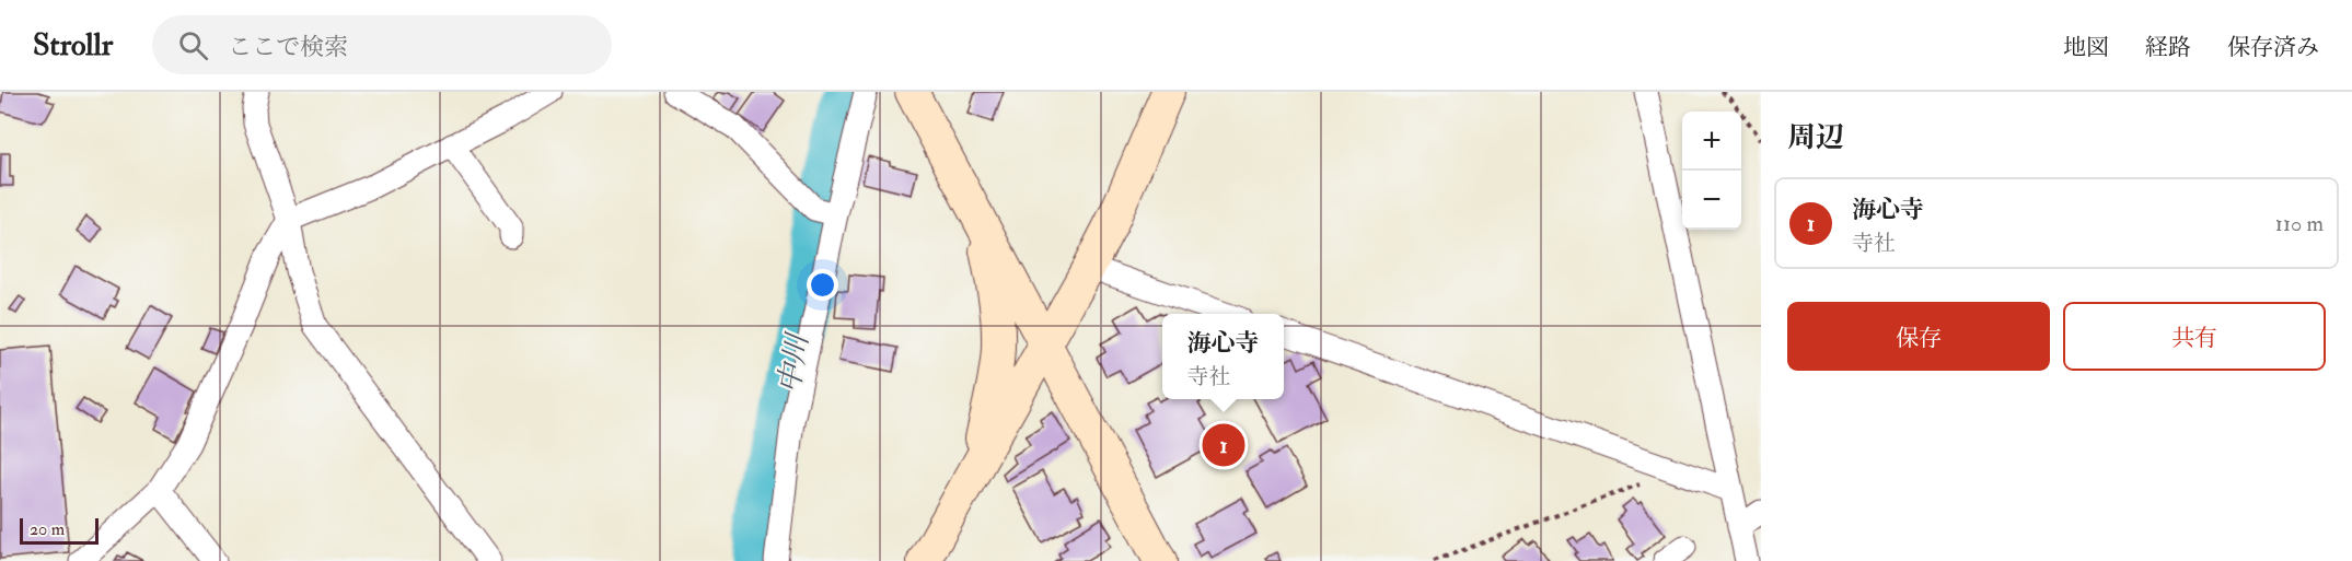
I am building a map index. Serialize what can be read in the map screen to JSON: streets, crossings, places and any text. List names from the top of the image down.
{
  "water": ["中川"],
  "scale_bar": "20 m",
  "page": {
    "header": "Strollr",
    "search": "ここで検索",
    "nav": ["地図", "経路", "保存済み"],
    "heading": "周辺",
    "map_buttons": ["+", "−"],
    "list": [
      {
        "mark": "1",
        "name": "海心寺",
        "note": "寺社",
        "value": "110 m"
      }
    ],
    "buttons": ["保存", "共有"],
    "popup": ["海心寺", "寺社"],
    "pins": "1",
    "scale": "20 m"
  }
}
